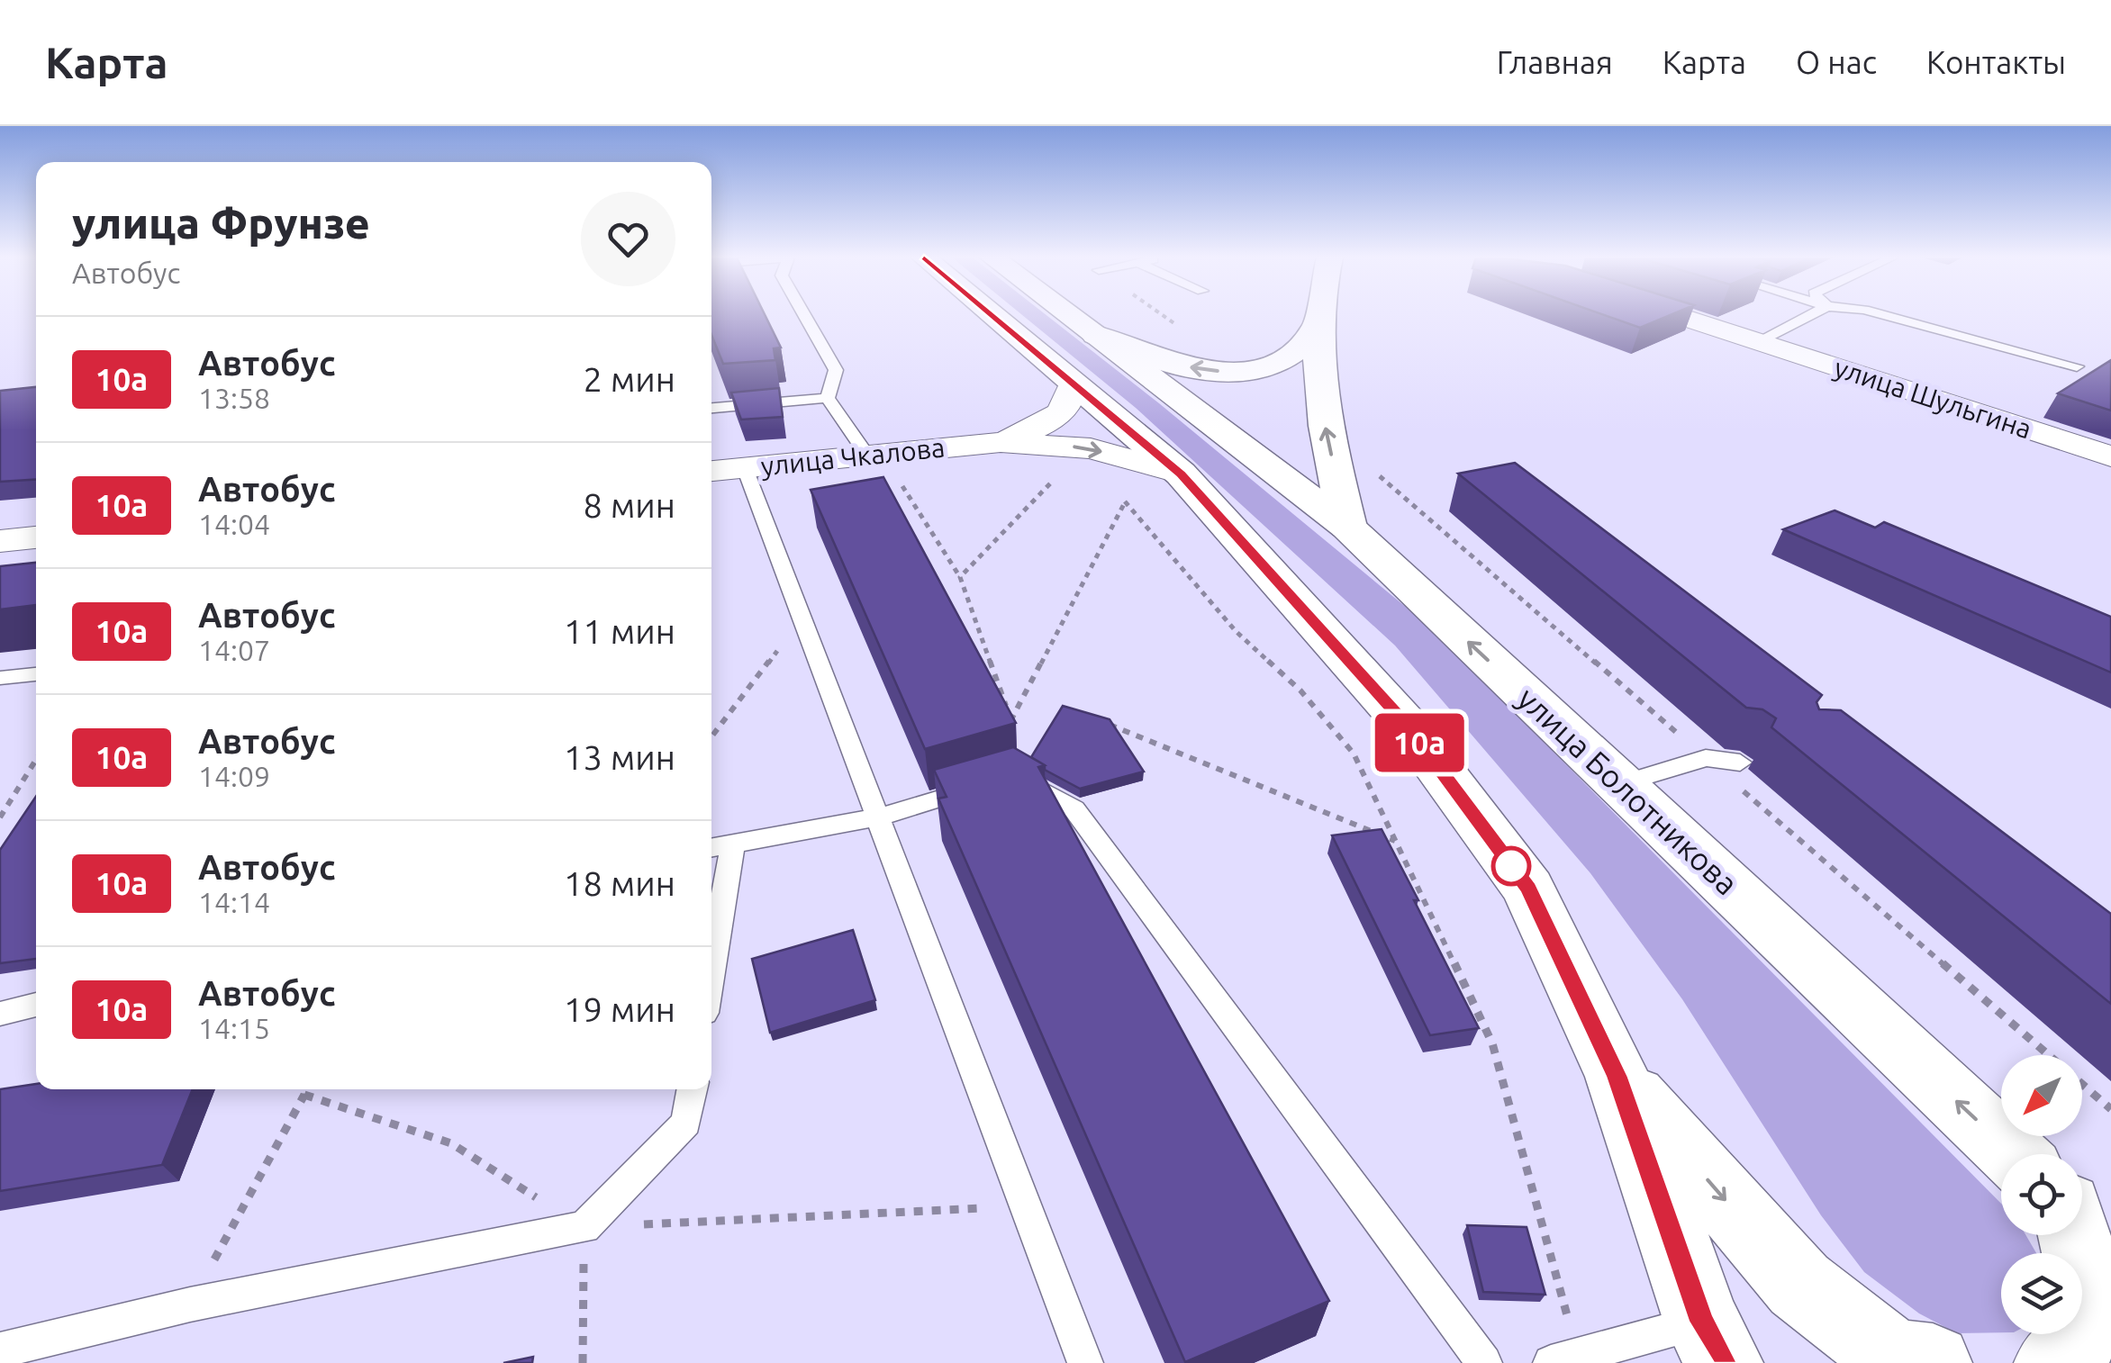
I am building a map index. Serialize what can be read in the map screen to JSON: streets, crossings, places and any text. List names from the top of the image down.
{
  "streets": {
    "main road": ["улица Болотникова"],
    "street": ["улица Шульгина", "улица Чкалова"]
  },
  "lines": ["bus line 10а"],
  "north": "bottom left",
  "page": {
    "header": "Карта",
    "nav": [
      "Главная",
      "Карта",
      "О нас",
      "Контакты"
    ],
    "on_map": "10а",
    "heading": ["улица Фрунзе", "Автобус"],
    "list": [
      {
        "mark": "10а",
        "name": "Автобус",
        "note": "13:58",
        "value": "2 мин"
      },
      {
        "mark": "10а",
        "name": "Автобус",
        "note": "14:04",
        "value": "8 мин"
      },
      {
        "mark": "10а",
        "name": "Автобус",
        "note": "14:07",
        "value": "11 мин"
      },
      {
        "mark": "10а",
        "name": "Автобус",
        "note": "14:09",
        "value": "13 мин"
      },
      {
        "mark": "10а",
        "name": "Автобус",
        "note": "14:14",
        "value": "18 мин"
      },
      {
        "mark": "10а",
        "name": "Автобус",
        "note": "14:15",
        "value": "19 мин"
      }
    ]
  }
}
